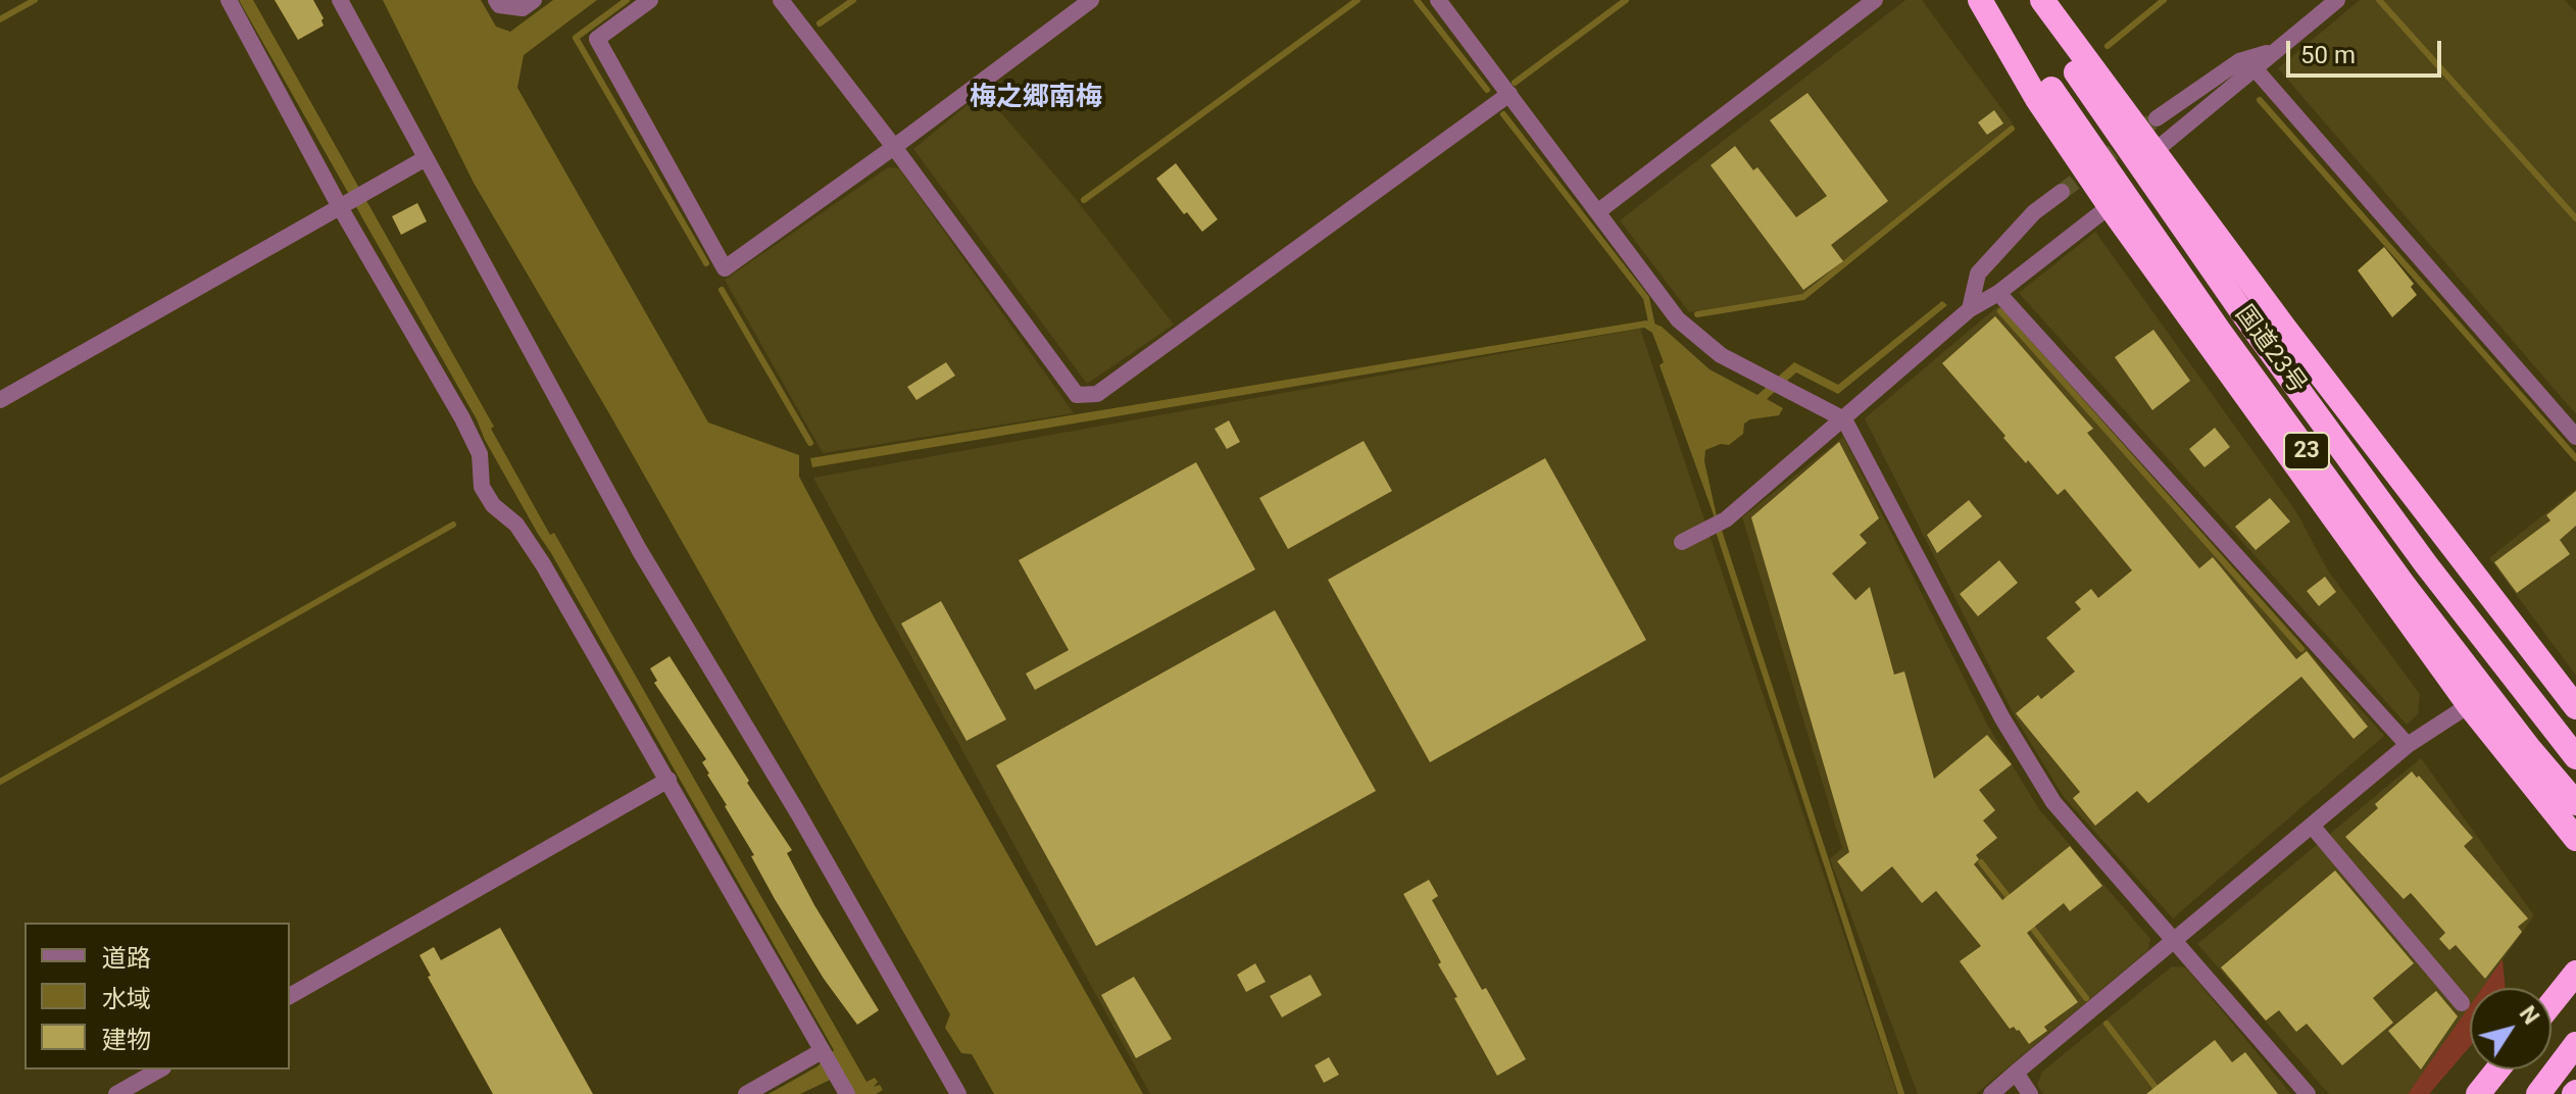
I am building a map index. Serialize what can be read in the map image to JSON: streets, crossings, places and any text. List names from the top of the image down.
{
  "streets": {
    "highway": ["国道23号", "23"]
  },
  "districts": ["梅之郷南梅"],
  "legend": ["道路", "水域", "建物"],
  "scale_bar": "50 m",
  "north": "top right"
}
